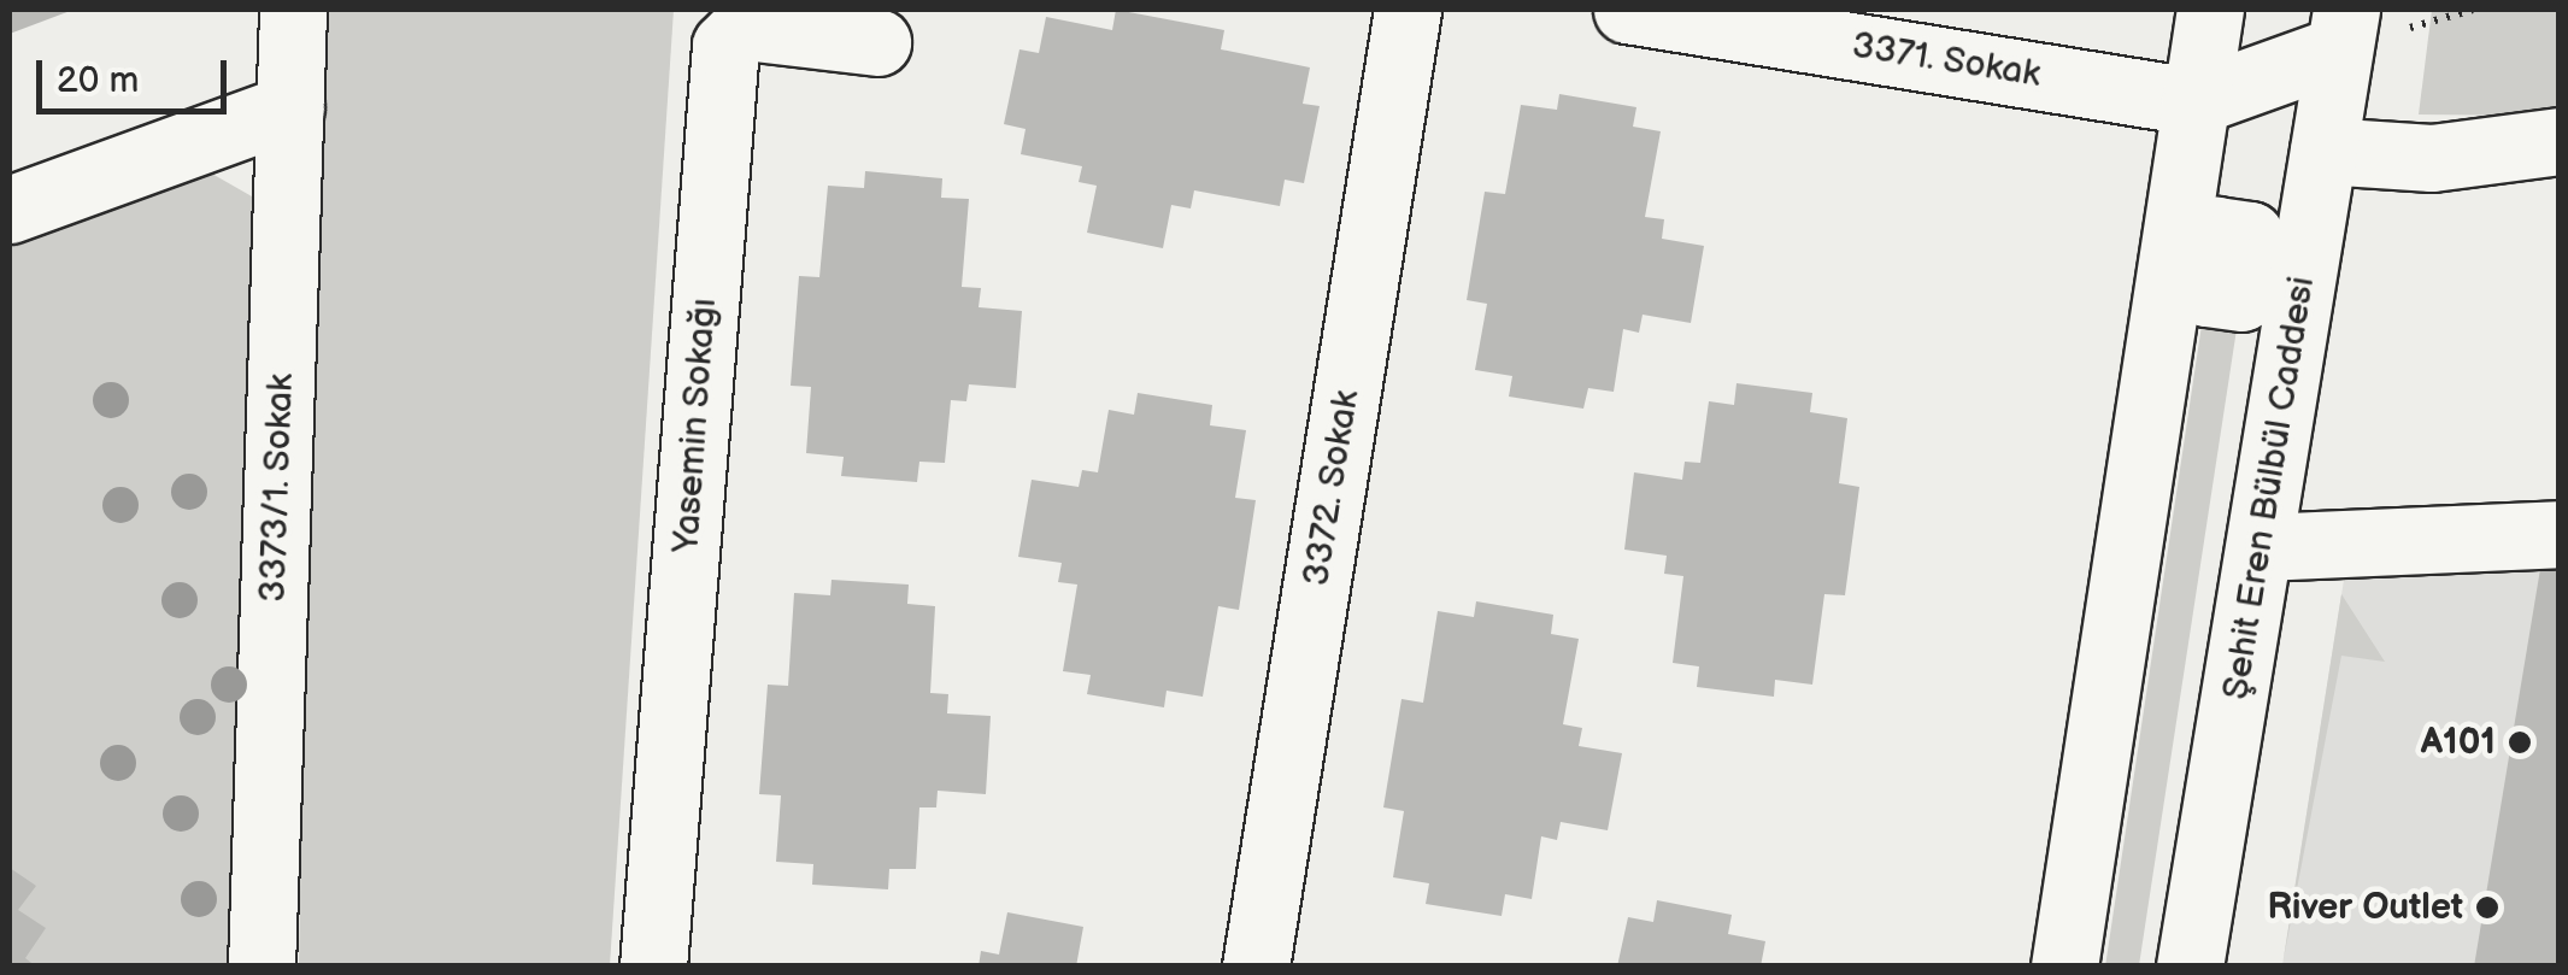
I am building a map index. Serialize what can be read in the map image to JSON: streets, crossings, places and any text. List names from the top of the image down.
{
  "streets": {
    "street": [
      "3371. Sokak",
      "Yasemin Sokağı",
      "3373/1. Sokak",
      "3372. Sokak",
      "Şehit Eren Bülbül Caddesi"
    ]
  },
  "places": ["A101", "River Outlet"],
  "scale_bar": "20 m"
}
